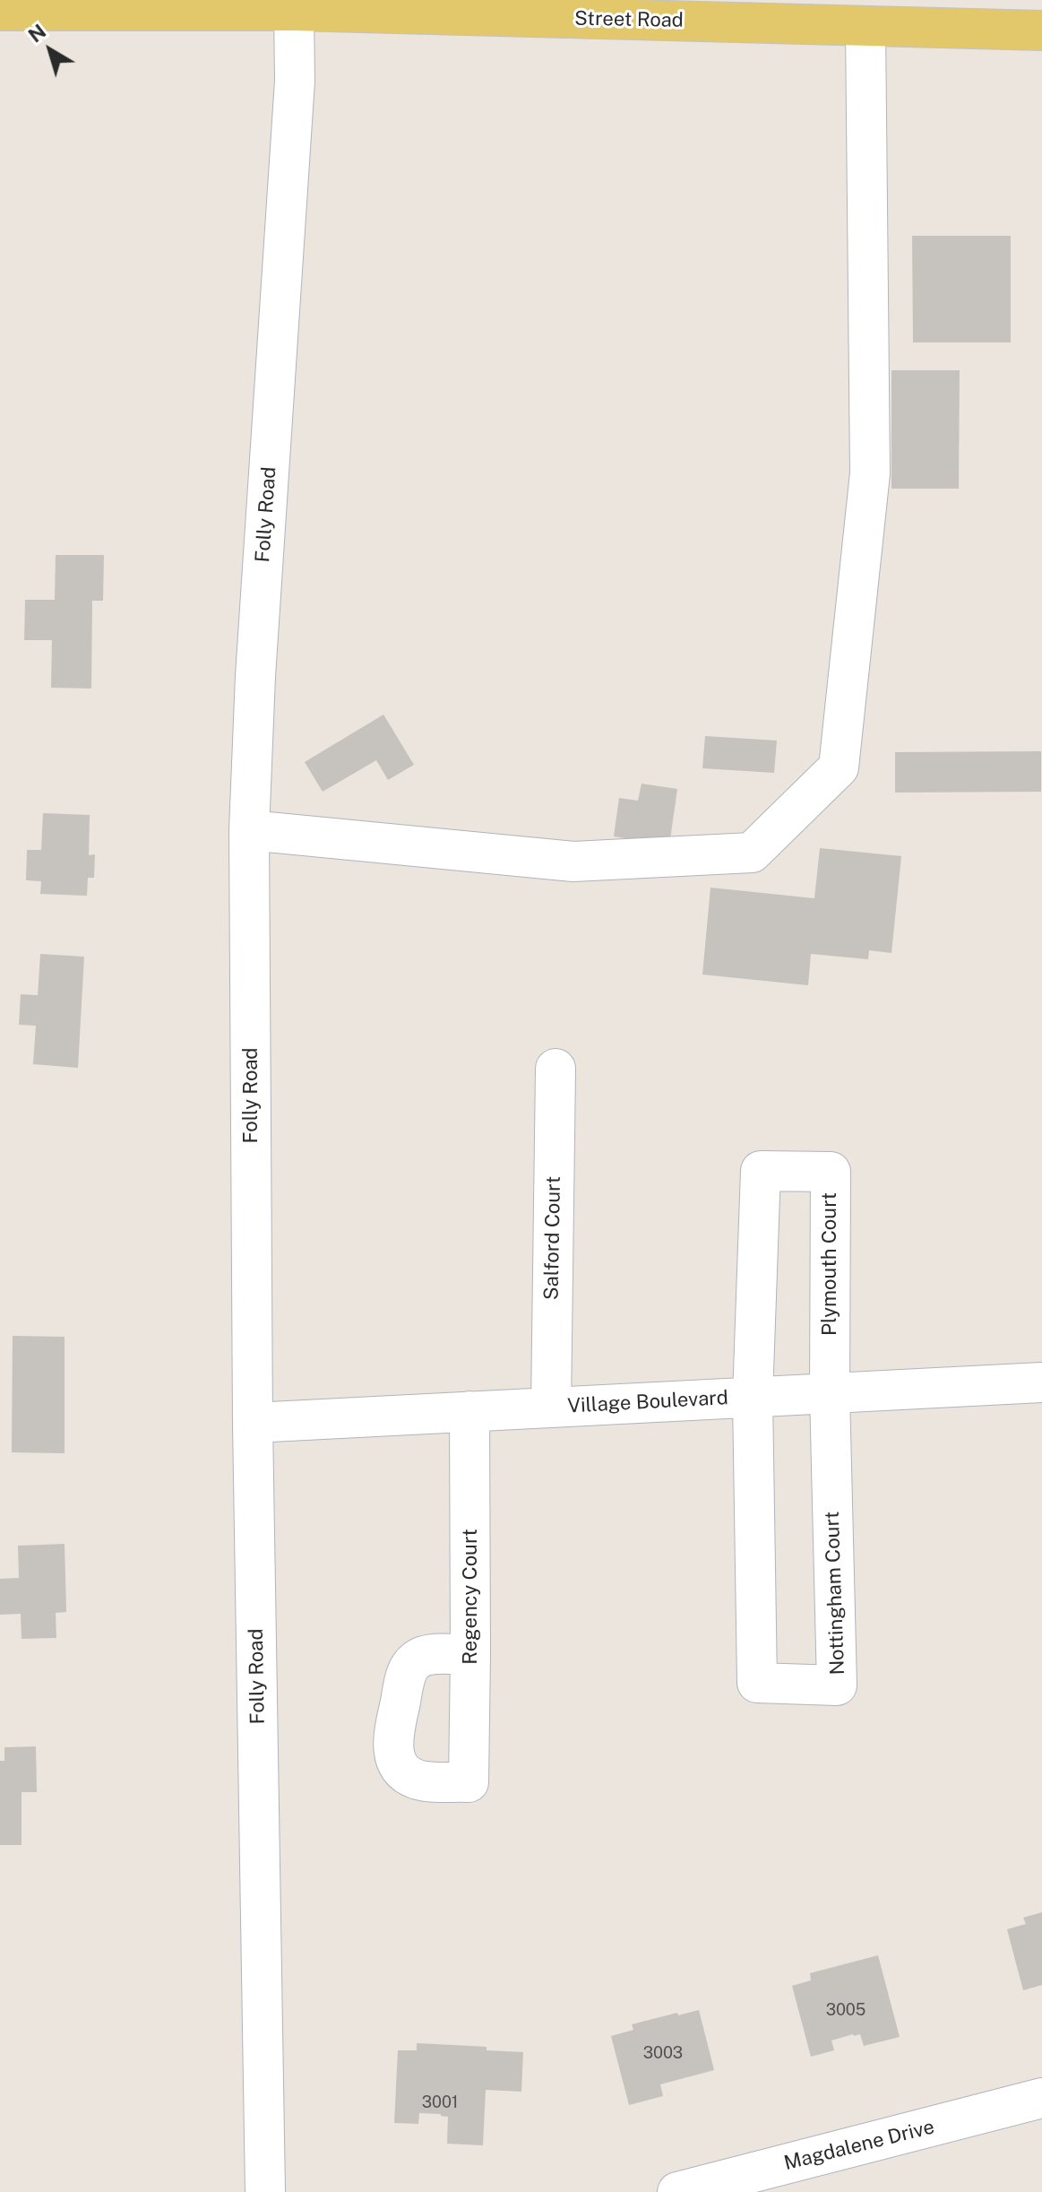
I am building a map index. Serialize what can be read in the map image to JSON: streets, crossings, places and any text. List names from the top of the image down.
{
  "streets": {
    "main road": ["Street Road"],
    "street": [
      "Folly Road",
      "Salford Court",
      "Plymouth Court",
      "Village Boulevard",
      "Nottingham Court",
      "Regency Court",
      "Magdalene Drive"
    ]
  },
  "crossings": [
    ["Street Road", "Folly Road"],
    ["Folly Road", "Village Boulevard"],
    ["Salford Court", "Village Boulevard"],
    ["Plymouth Court", "Village Boulevard"],
    ["Plymouth Court", "Nottingham Court"],
    ["Village Boulevard", "Nottingham Court"],
    ["Village Boulevard", "Regency Court"]
  ],
  "house_numbers": ["3005", "3003", "3001"],
  "north": "top left"
}
